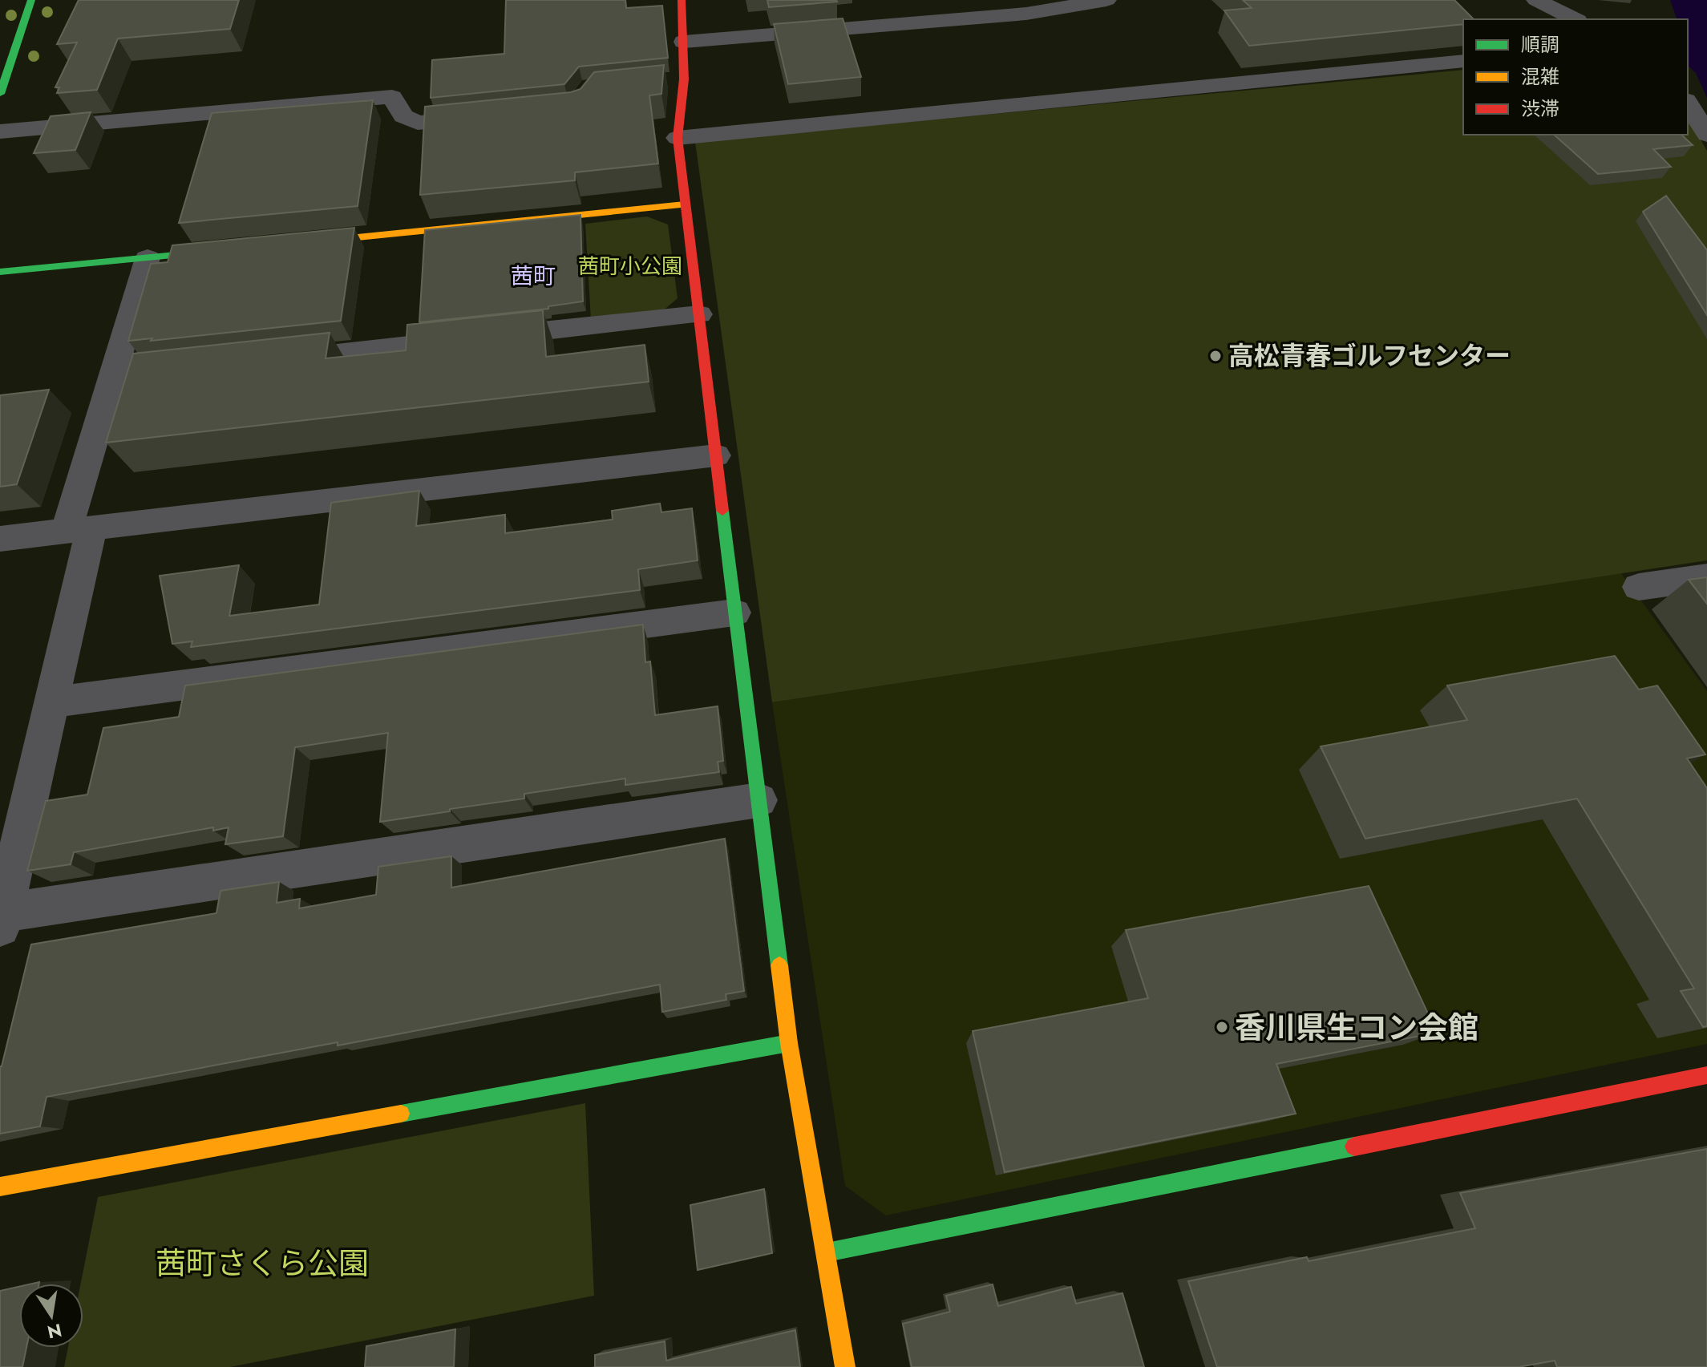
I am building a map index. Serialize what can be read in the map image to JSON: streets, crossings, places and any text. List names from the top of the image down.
{
  "districts": ["茜町"],
  "parks": ["茜町小公園", "茜町さくら公園"],
  "places": ["高松青春ゴルフセンター", "香川県生コン会館"],
  "legend": ["順調", "混雑", "渋滞"],
  "north": "bottom"
}
